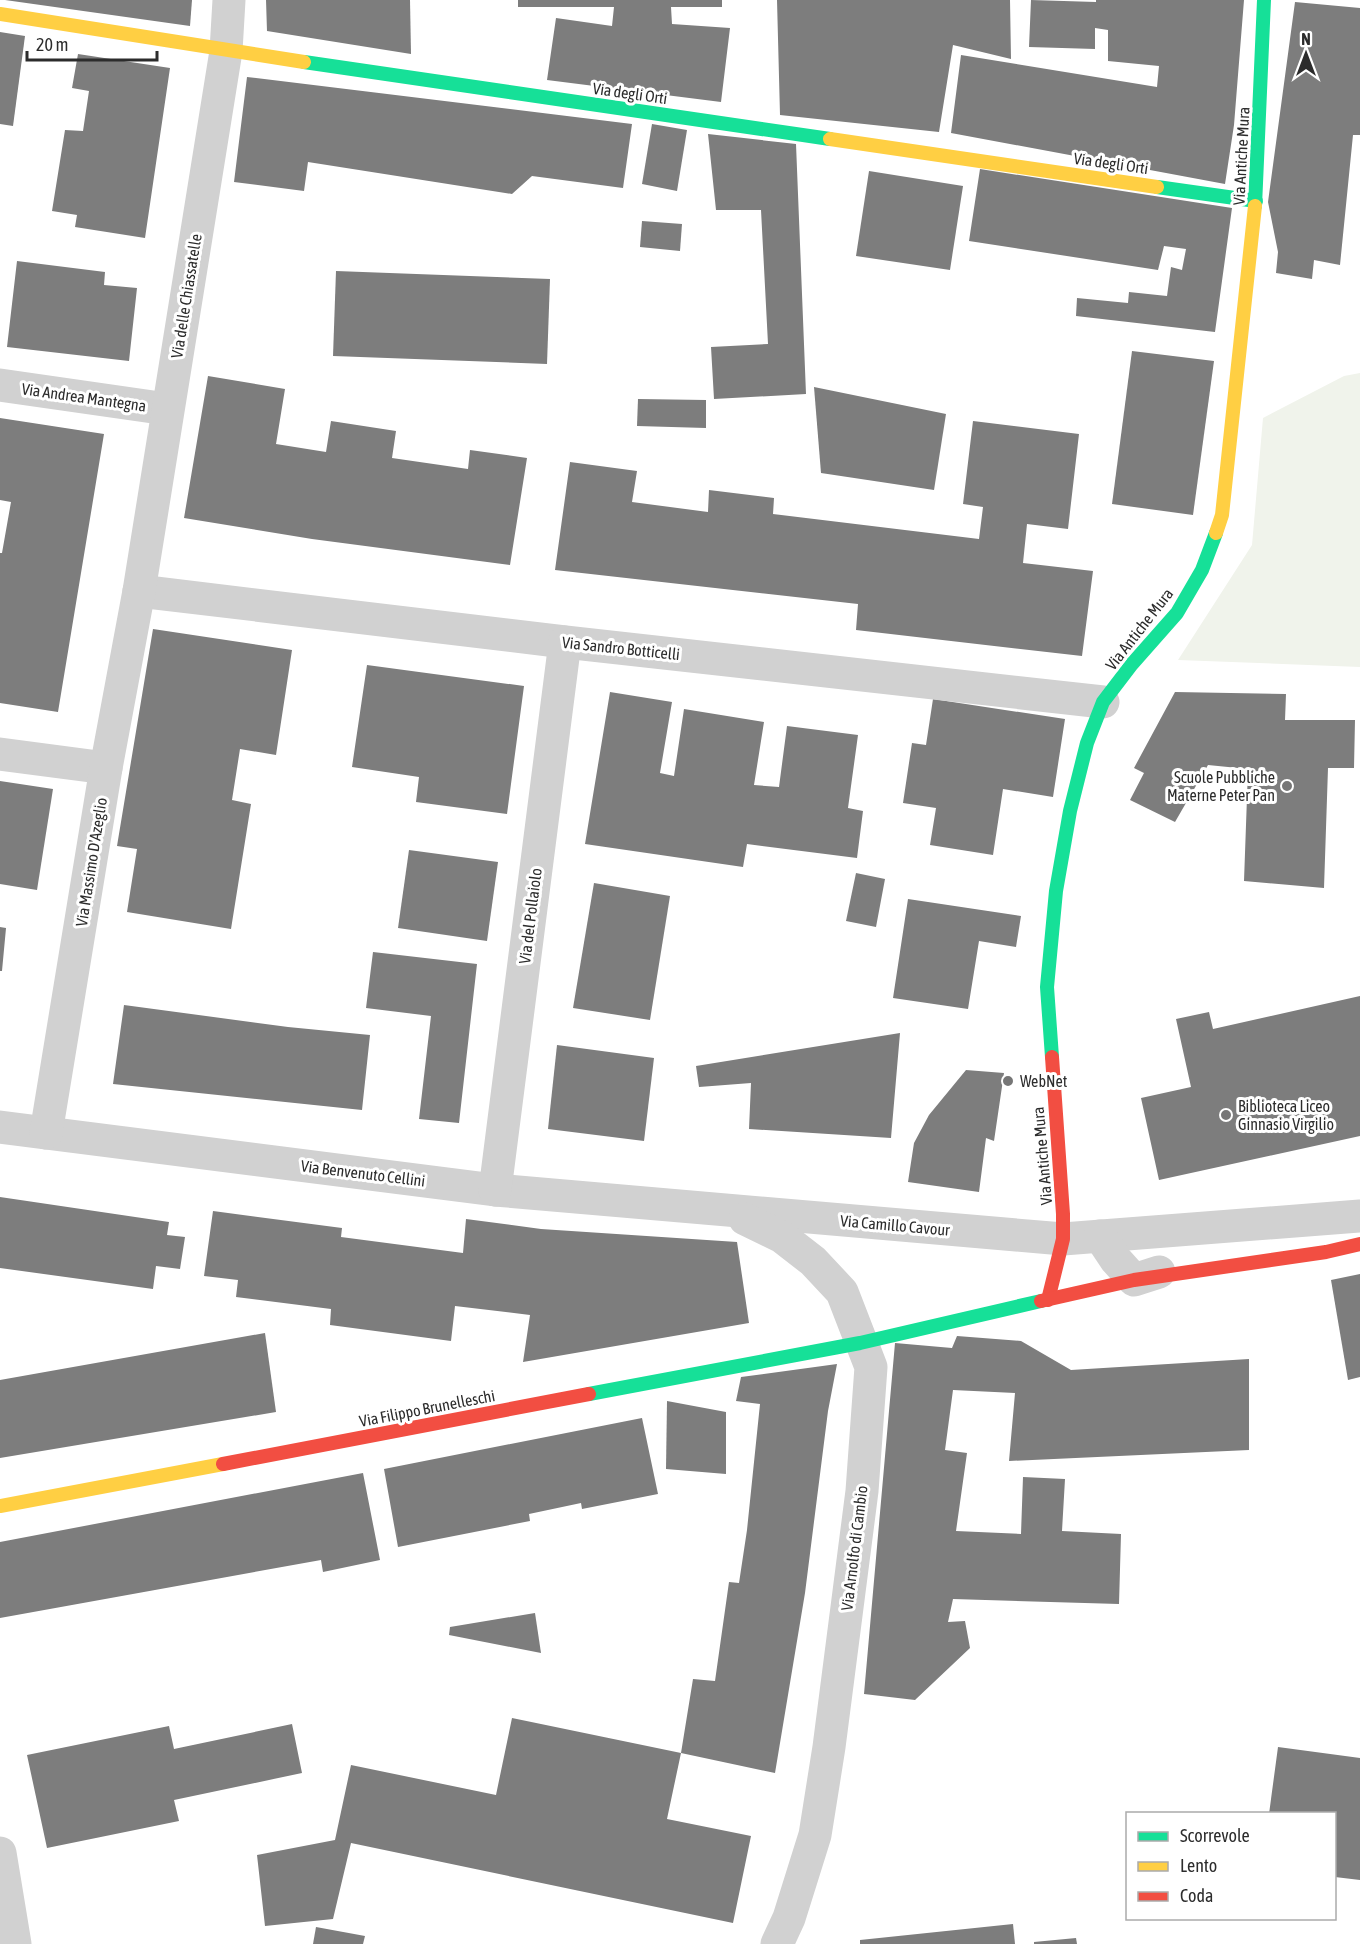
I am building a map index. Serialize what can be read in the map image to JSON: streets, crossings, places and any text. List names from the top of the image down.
{
  "streets": {
    "street": [
      "Via degli Orti",
      "Via Antiche Mura",
      "Via delle Chiassatelle",
      "Via Andrea Mantegna",
      "Via Sandro Botticelli",
      "Via Massimo D'Azeglio",
      "Via del Pollaiolo",
      "Via Benvenuto Cellini",
      "Via Camillo Cavour",
      "Via Filippo Brunelleschi",
      "Via Arnolfo di Cambio"
    ]
  },
  "crossings": [
    ["Via degli Orti", "Via Antiche Mura"],
    ["Via degli Orti", "Via delle Chiassatelle"],
    ["Via Antiche Mura", "Via Sandro Botticelli"],
    ["Via Antiche Mura", "Via Camillo Cavour"],
    ["Via delle Chiassatelle", "Via Andrea Mantegna"],
    ["Via delle Chiassatelle", "Via Sandro Botticelli"],
    ["Via delle Chiassatelle", "Via Massimo D'Azeglio"],
    ["Via Sandro Botticelli", "Via Massimo D'Azeglio"],
    ["Via Sandro Botticelli", "Via del Pollaiolo"],
    ["Via Massimo D'Azeglio", "Via Benvenuto Cellini"],
    ["Via del Pollaiolo", "Via Benvenuto Cellini"],
    ["Via Benvenuto Cellini", "Via Camillo Cavour"],
    ["Via Benvenuto Cellini", "Via Arnolfo di Cambio"],
    ["Via Camillo Cavour", "Via Filippo Brunelleschi"],
    ["Via Camillo Cavour", "Via Arnolfo di Cambio"],
    ["Via Filippo Brunelleschi", "Via Arnolfo di Cambio"]
  ],
  "places": ["Scuole Pubbliche Materne Peter Pan", "WebNet", "Biblioteca Liceo Ginnasio Virgilio"],
  "legend": ["Scorrevole", "Lento", "Coda"],
  "scale_bar": "20 m",
  "north": "top"
}
